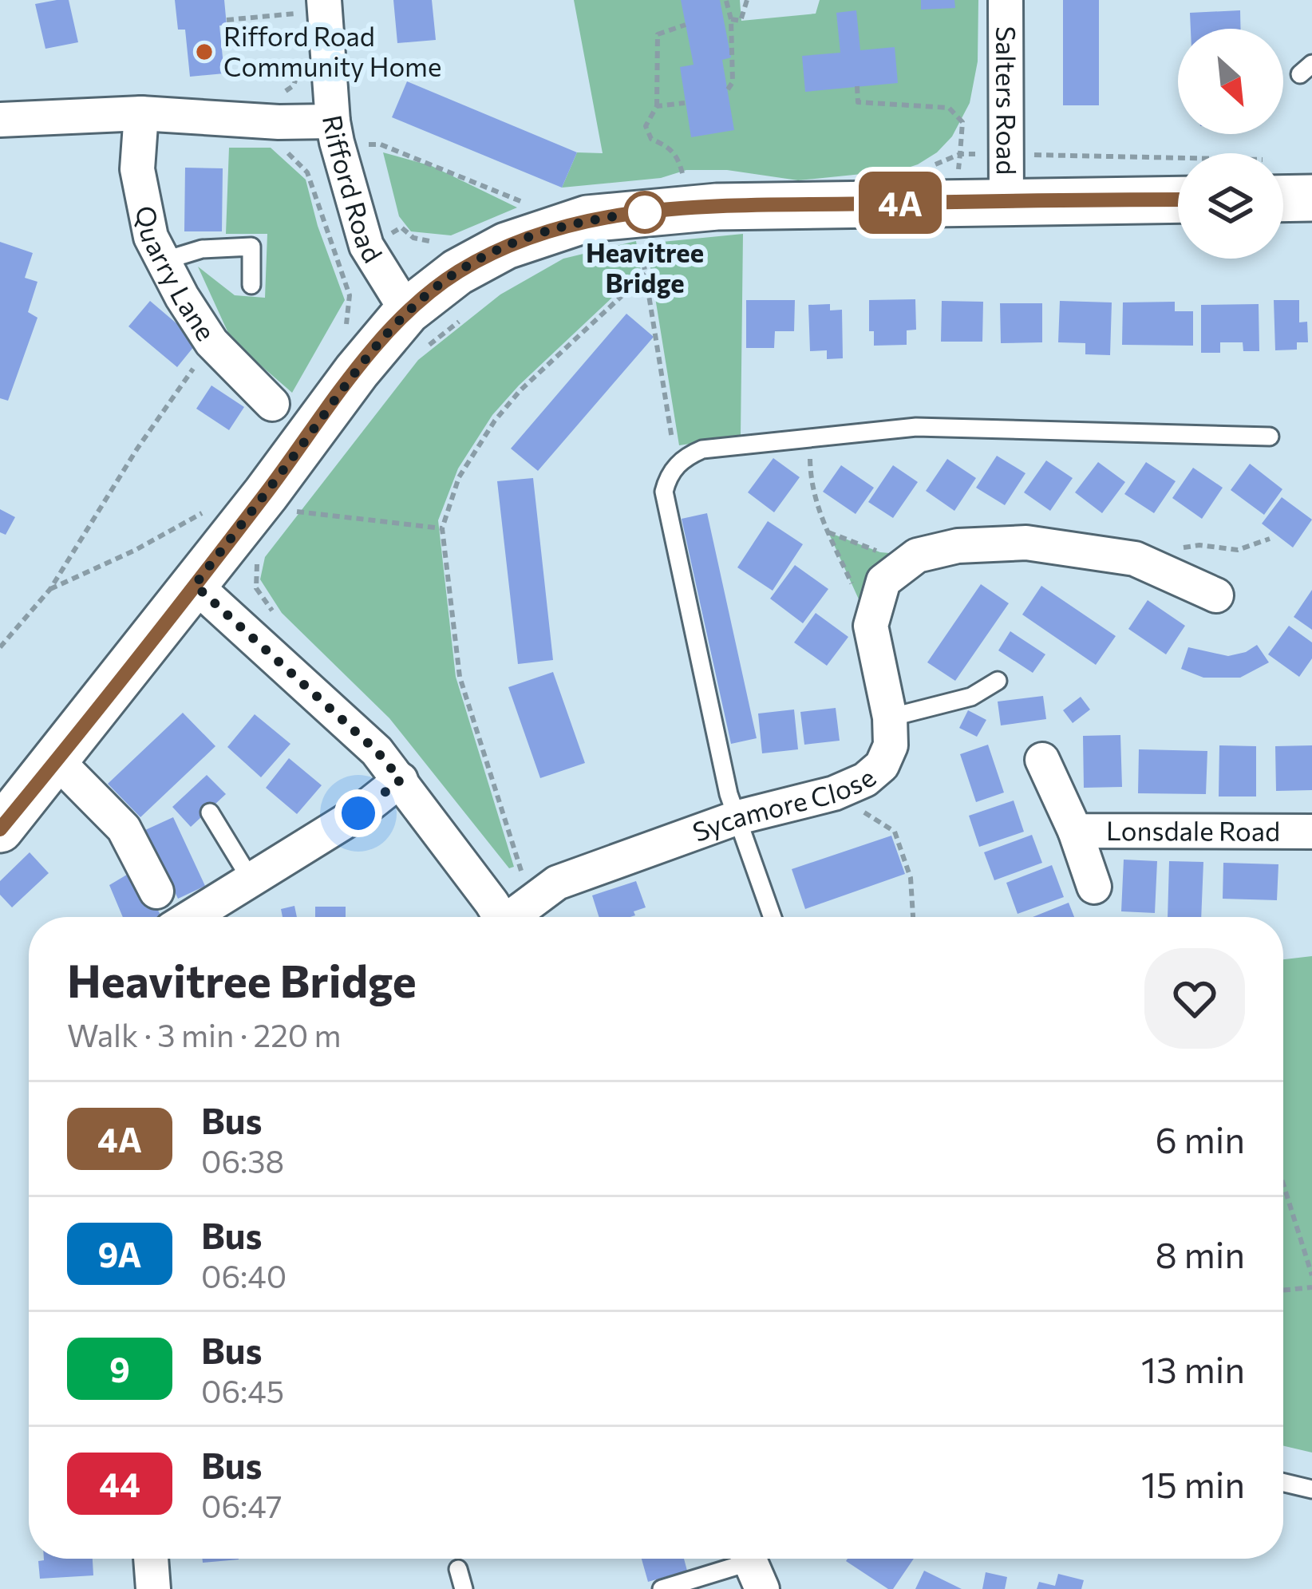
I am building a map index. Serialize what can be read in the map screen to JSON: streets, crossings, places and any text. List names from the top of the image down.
{
  "streets": {
    "street": [
      "Salters Road",
      "Rifford Road",
      "Quarry Lane",
      "Sycamore Close",
      "Lonsdale Road"
    ]
  },
  "places": ["Rifford Road Community Home", "Heavitree Bridge"],
  "lines": ["bus line 4A"],
  "north": "bottom right",
  "page": {
    "on_map": "4A",
    "heading": ["Heavitree Bridge", "Walk · 3 min · 220 m"],
    "list": [
      {
        "mark": "4A",
        "name": "Bus",
        "note": "06:38",
        "value": "6 min"
      },
      {
        "mark": "9A",
        "name": "Bus",
        "note": "06:40",
        "value": "8 min"
      },
      {
        "mark": "9",
        "name": "Bus",
        "note": "06:45",
        "value": "13 min"
      },
      {
        "mark": "44",
        "name": "Bus",
        "note": "06:47",
        "value": "15 min"
      }
    ]
  }
}
